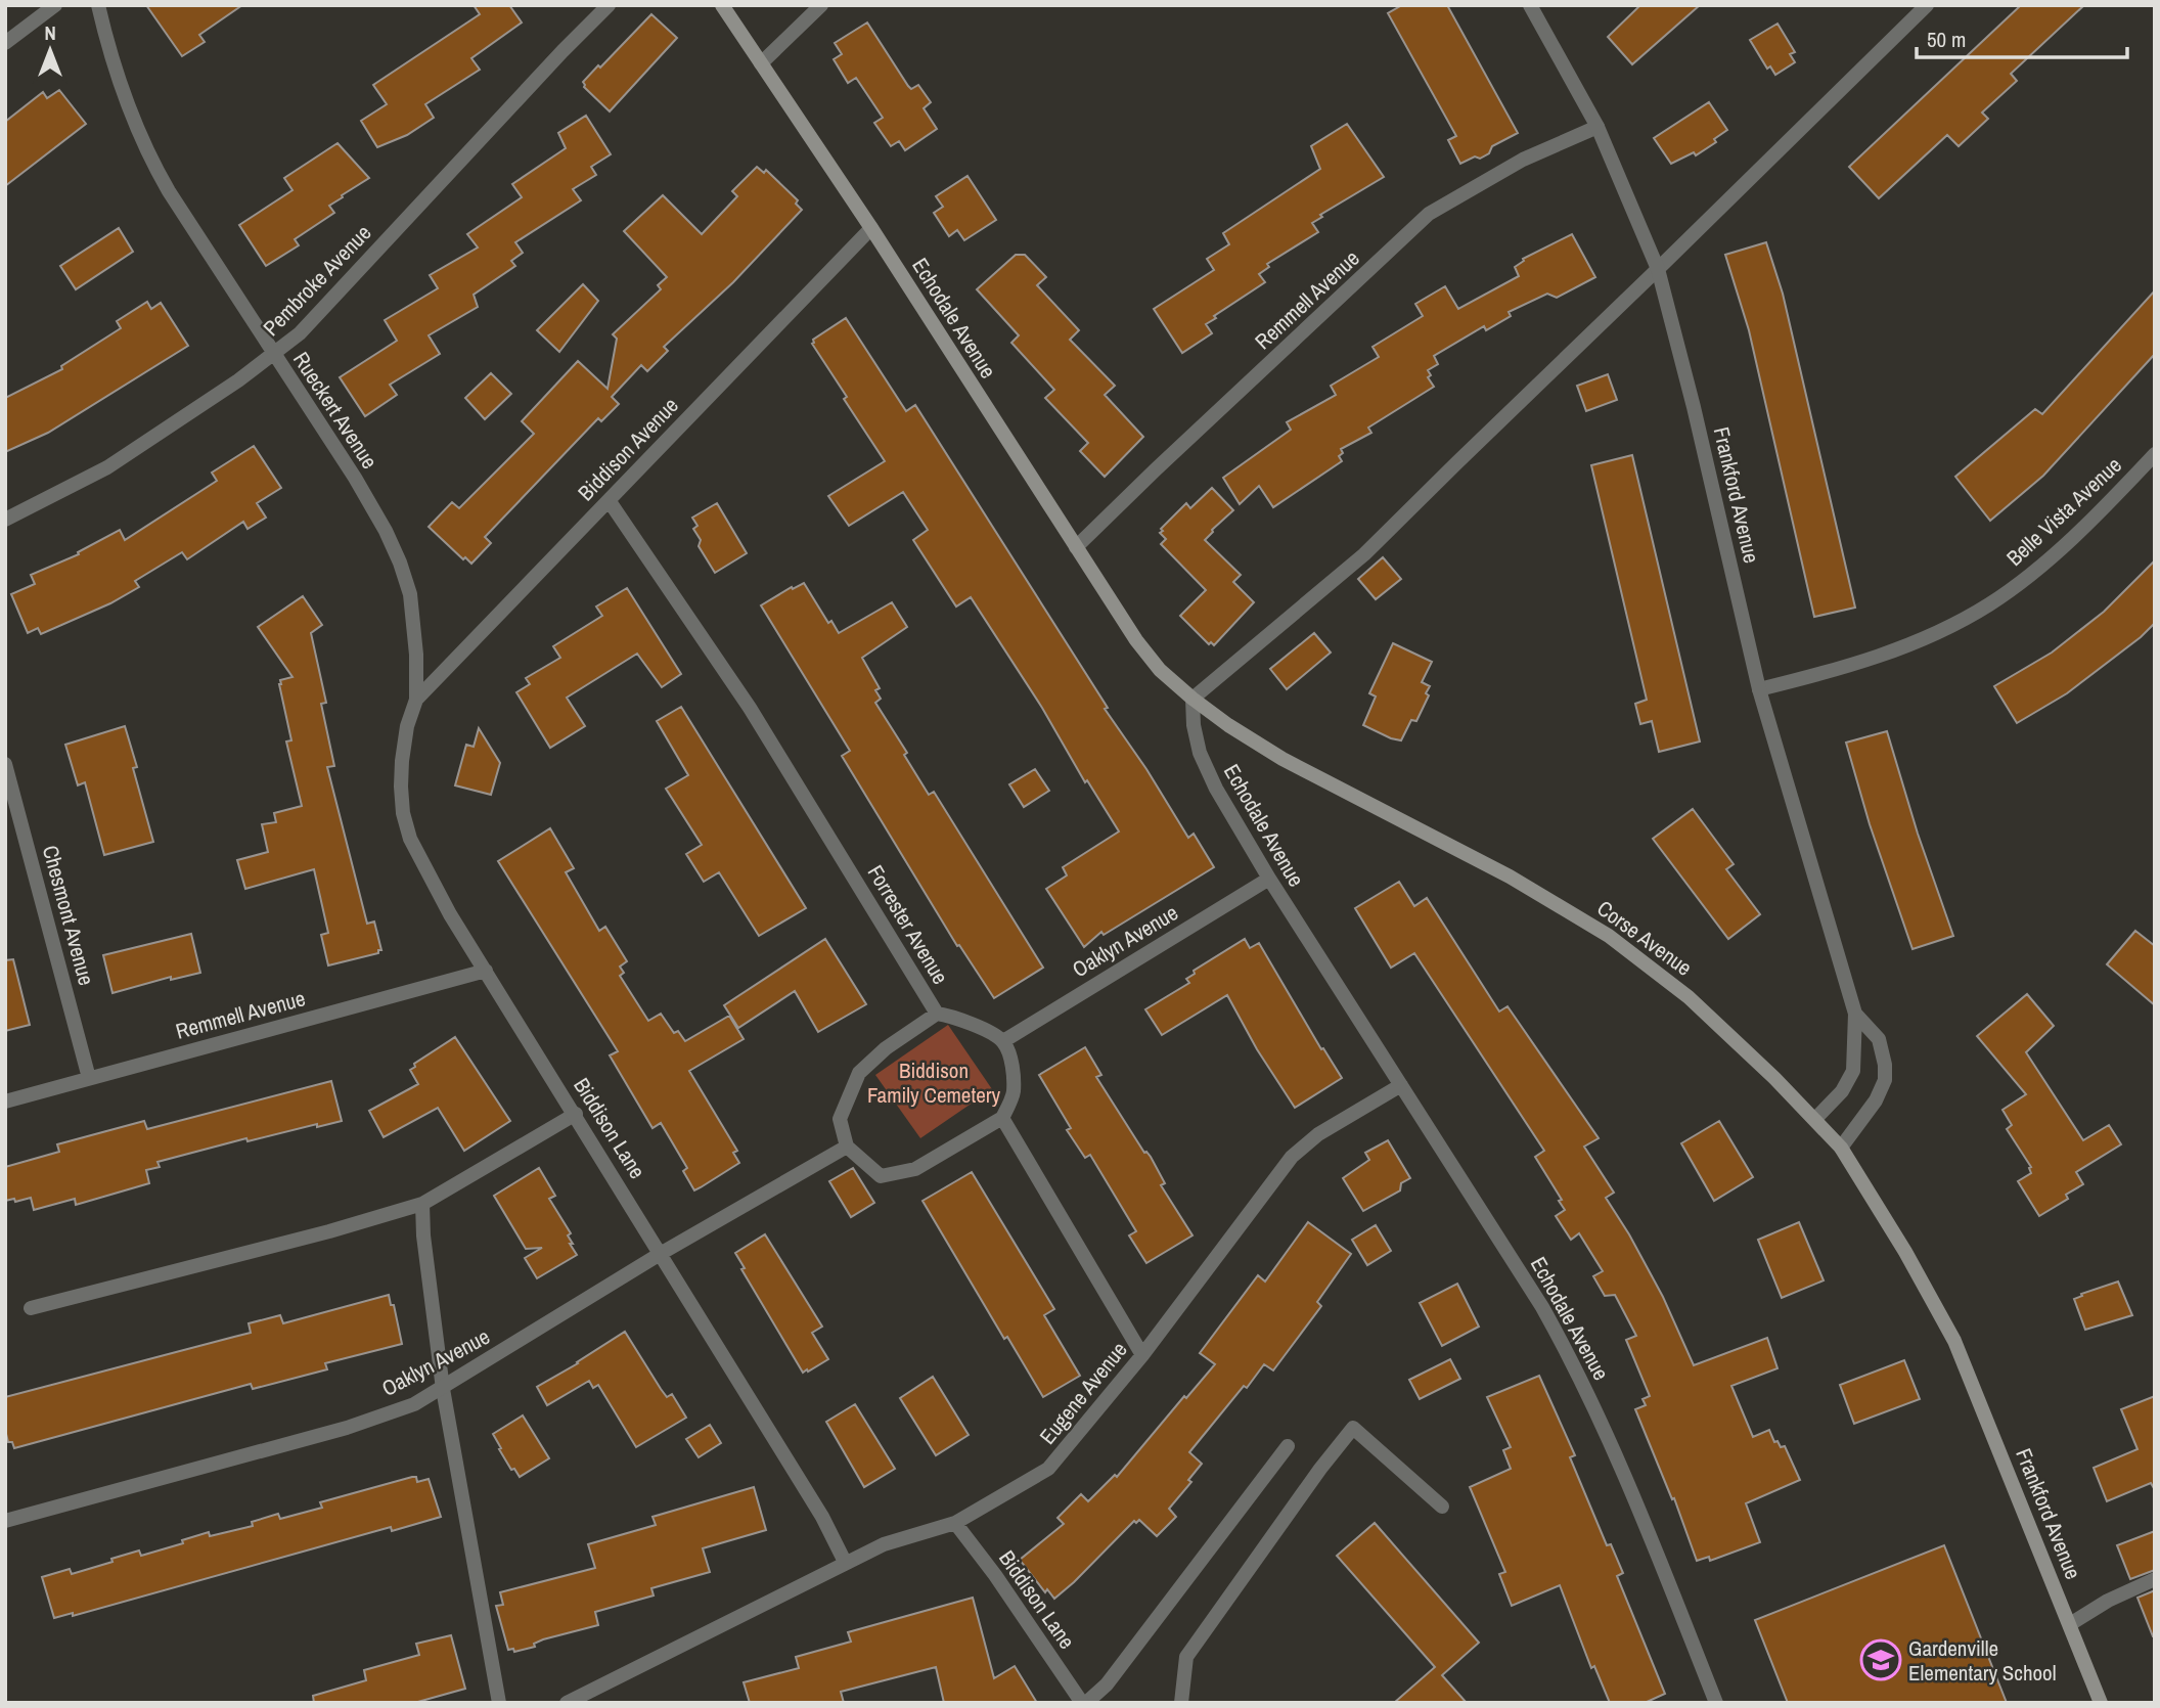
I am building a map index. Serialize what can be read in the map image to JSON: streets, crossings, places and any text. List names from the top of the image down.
{
  "streets": {
    "main road": ["Echodale Avenue", "Frankford Avenue", "Corse Avenue"],
    "street": [
      "Pembroke Avenue",
      "Remmell Avenue",
      "Rueckert Avenue",
      "Biddison Avenue",
      "Belle Vista Avenue",
      "Chesmont Avenue",
      "Forrester Avenue",
      "Oaklyn Avenue",
      "Biddison Lane",
      "Eugene Avenue"
    ]
  },
  "crossings": [
    ["Pembroke Avenue", "Rueckert Avenue"],
    ["Remmell Avenue", "Echodale Avenue"],
    ["Remmell Avenue", "Frankford Avenue"],
    ["Remmell Avenue", "Chesmont Avenue"],
    ["Remmell Avenue", "Biddison Lane"],
    ["Echodale Avenue", "Biddison Avenue"],
    ["Echodale Avenue", "Corse Avenue"],
    ["Echodale Avenue", "Oaklyn Avenue"],
    ["Echodale Avenue", "Eugene Avenue"],
    ["Rueckert Avenue", "Biddison Avenue"],
    ["Rueckert Avenue", "Biddison Lane"],
    ["Biddison Avenue", "Forrester Avenue"],
    ["Biddison Avenue", "Biddison Lane"],
    ["Frankford Avenue", "Belle Vista Avenue"],
    ["Frankford Avenue", "Corse Avenue"],
    ["Forrester Avenue", "Oaklyn Avenue"],
    ["Oaklyn Avenue", "Biddison Lane"],
    ["Biddison Lane", "Eugene Avenue"]
  ],
  "parks": ["Biddison Family Cemetery"],
  "places": {
    "school or university": ["Gardenville Elementary School"]
  },
  "scale_bar": "50 m",
  "north": "top"
}
